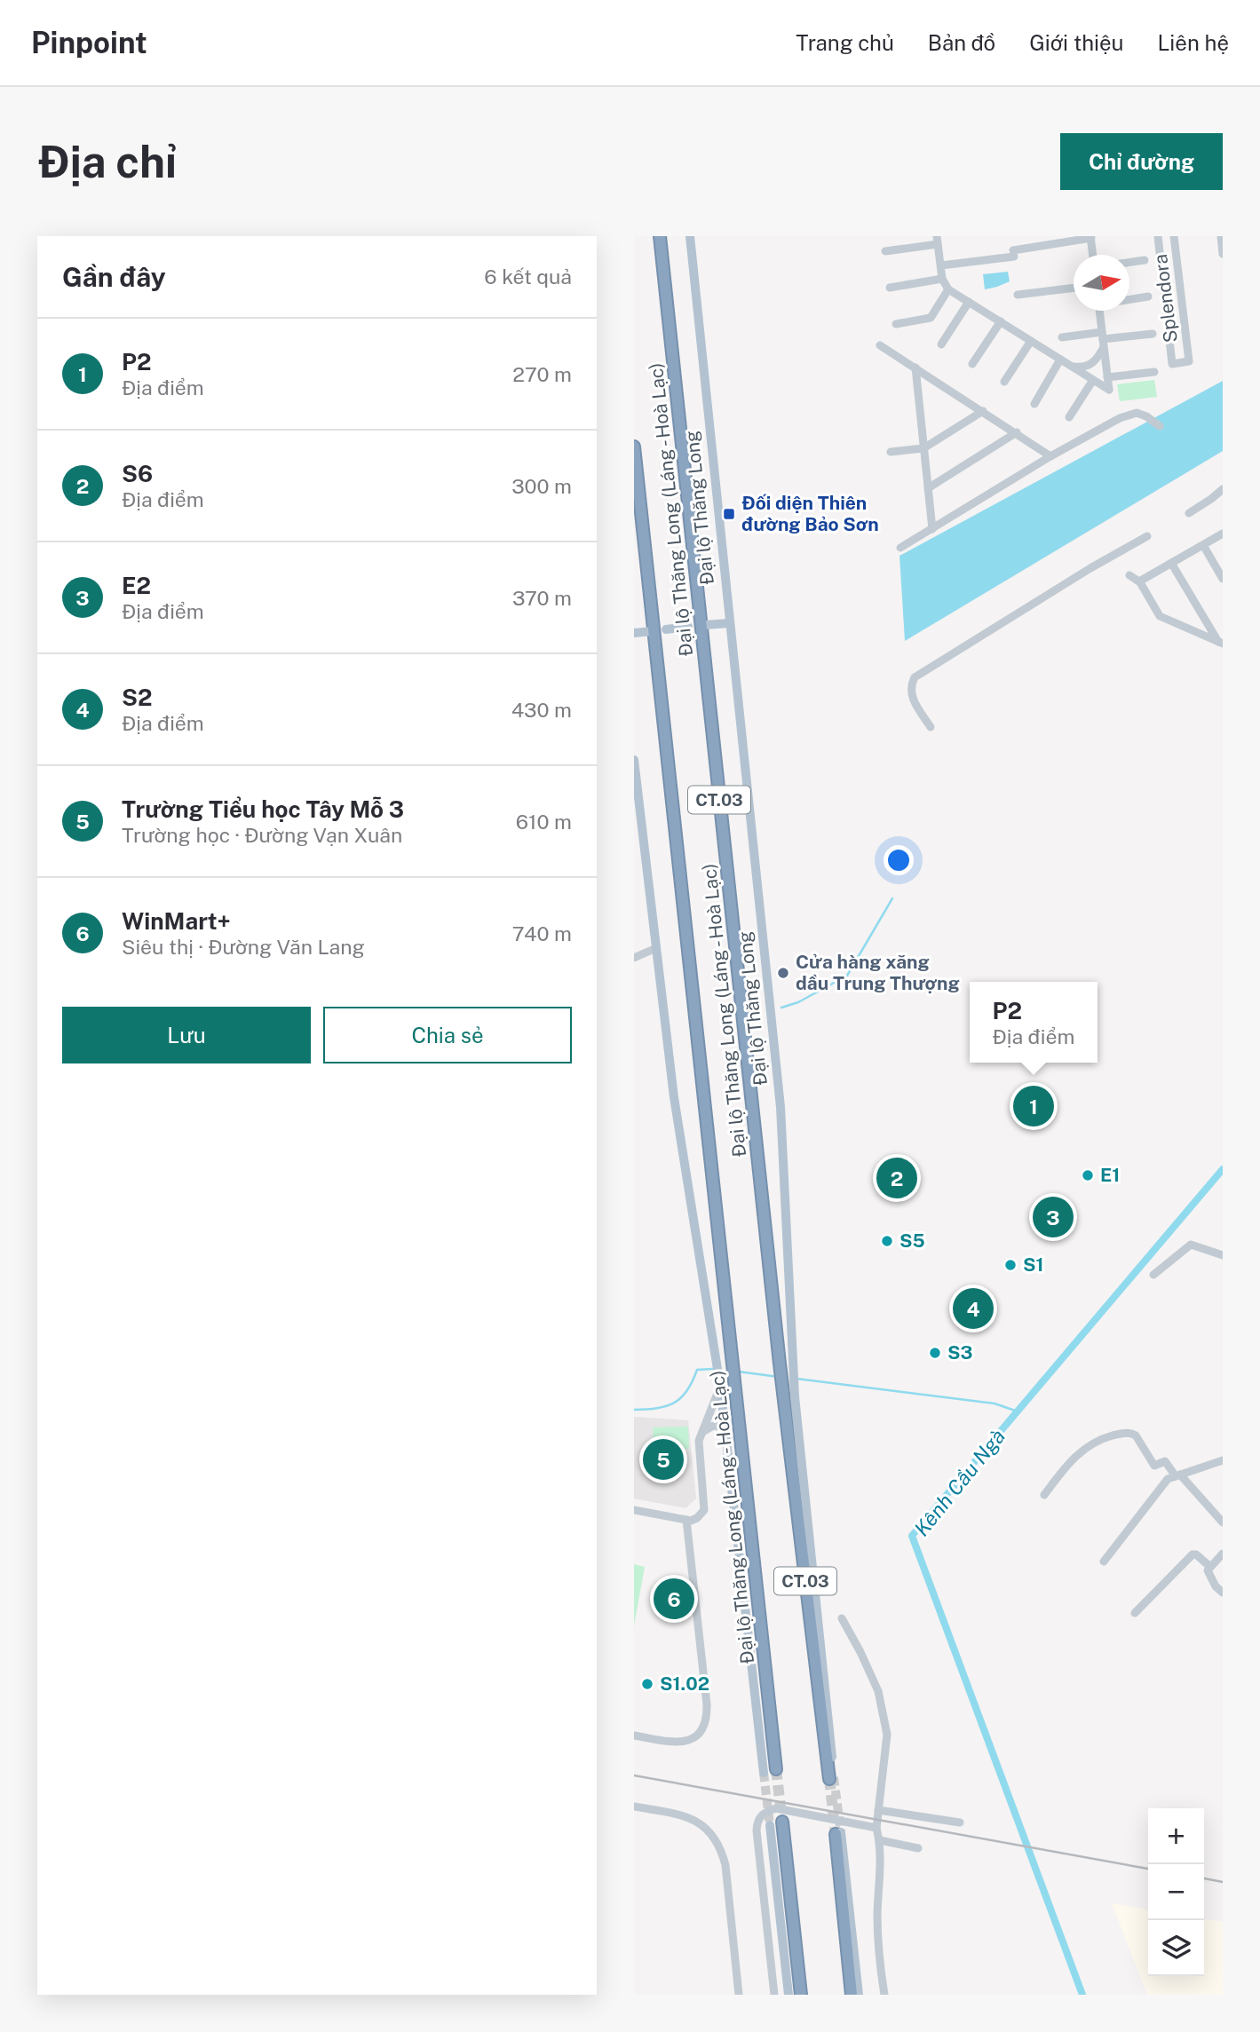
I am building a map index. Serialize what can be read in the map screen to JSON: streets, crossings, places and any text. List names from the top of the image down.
{
  "streets": {
    "highway": ["Đại lộ Thăng Long (Láng - Hoà Lạc)", "CT.03"],
    "main road": ["Đại lộ Thăng Long"],
    "street": ["Splendora"]
  },
  "crossings": [
    ["Đại lộ Thăng Long", "Đại lộ Thăng Long (Láng - Hoà Lạc)"]
  ],
  "water": ["Kênh Cầu Ngà"],
  "places": {
    "transit": ["Đối diện Thiên đường Bảo Sơn"],
    "other": [
      "Cửa hàng xăng dầu Trung Thượng",
      "E1",
      "S5",
      "S1",
      "S3",
      "S1.02"
    ]
  },
  "north": "right",
  "page": {
    "header": "Pinpoint",
    "nav": [
      "Trang chủ",
      "Bản đồ",
      "Giới thiệu",
      "Liên hệ"
    ],
    "buttons": [
      "Chỉ đường",
      ["Lưu", "Chia sẻ"]
    ],
    "title": "Địa chỉ",
    "heading": ["Gần đây", "6 kết quả"],
    "list": [
      {
        "mark": "1",
        "name": "P2",
        "note": "Địa điểm",
        "value": "270 m"
      },
      {
        "mark": "2",
        "name": "S6",
        "note": "Địa điểm",
        "value": "300 m"
      },
      {
        "mark": "3",
        "name": "E2",
        "note": "Địa điểm",
        "value": "370 m"
      },
      {
        "mark": "4",
        "name": "S2",
        "note": "Địa điểm",
        "value": "430 m"
      },
      {
        "mark": "5",
        "name": "Trường Tiểu học Tây Mỗ 3",
        "note": "Trường học · Đường Vạn Xuân",
        "value": "610 m"
      },
      {
        "mark": "6",
        "name": "WinMart+",
        "note": "Siêu thị · Đường Văn Lang",
        "value": "740 m"
      }
    ],
    "popup": ["P2", "Địa điểm"],
    "pins": [
      "1",
      "2",
      "3",
      "4",
      "5",
      "6"
    ],
    "map_buttons": ["+", "−"]
  }
}
